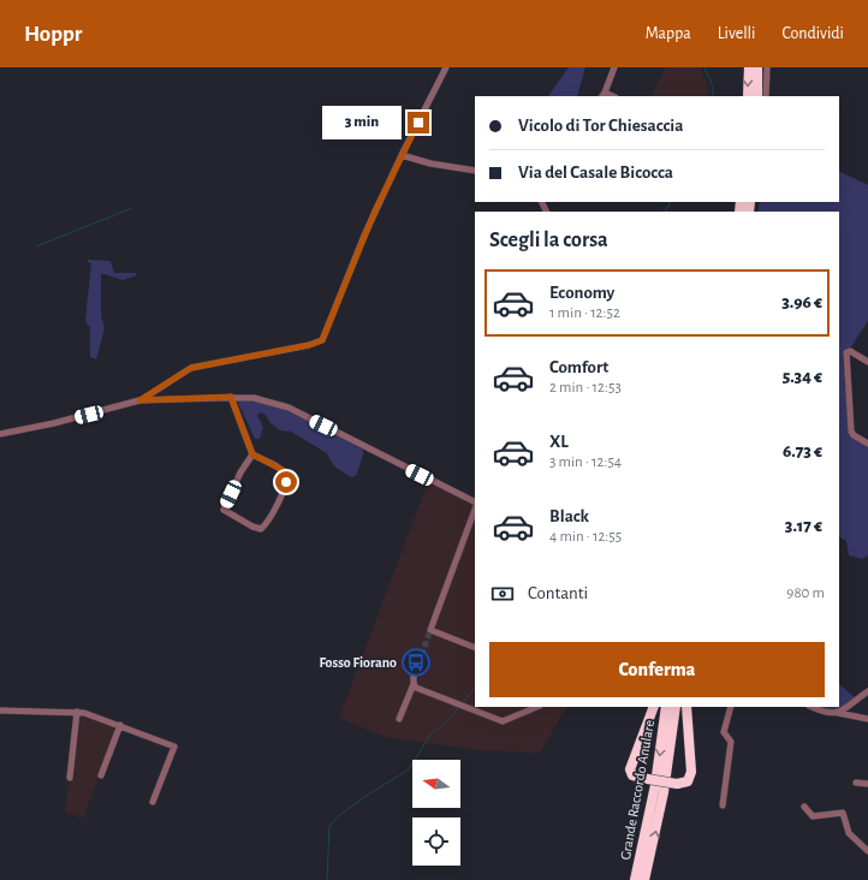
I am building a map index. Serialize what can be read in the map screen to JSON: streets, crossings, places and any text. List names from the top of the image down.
{
  "streets": {
    "highway": ["Grande Raccordo Anulare"]
  },
  "places": {
    "bus stop": ["Fosso Fiorano"]
  },
  "north": "left",
  "page": {
    "header": "Hoppr",
    "nav": ["Mappa", "Livelli", "Condividi"],
    "banner": ["Vicolo di Tor Chiesaccia", "Via del Casale Bicocca"],
    "bubble": "3 min",
    "heading": "Scegli la corsa",
    "list": [
      {
        "name": "Economy",
        "note": "1 min · 12:52",
        "value": "3.96 €"
      },
      {
        "name": "Comfort",
        "note": "2 min · 12:53",
        "value": "5.34 €"
      },
      {
        "name": "XL",
        "note": "3 min · 12:54",
        "value": "6.73 €"
      },
      {
        "name": "Black",
        "note": "4 min · 12:55",
        "value": "3.17 €"
      }
    ],
    "pay": ["Contanti", "980 m"],
    "buttons": "Conferma"
  }
}
